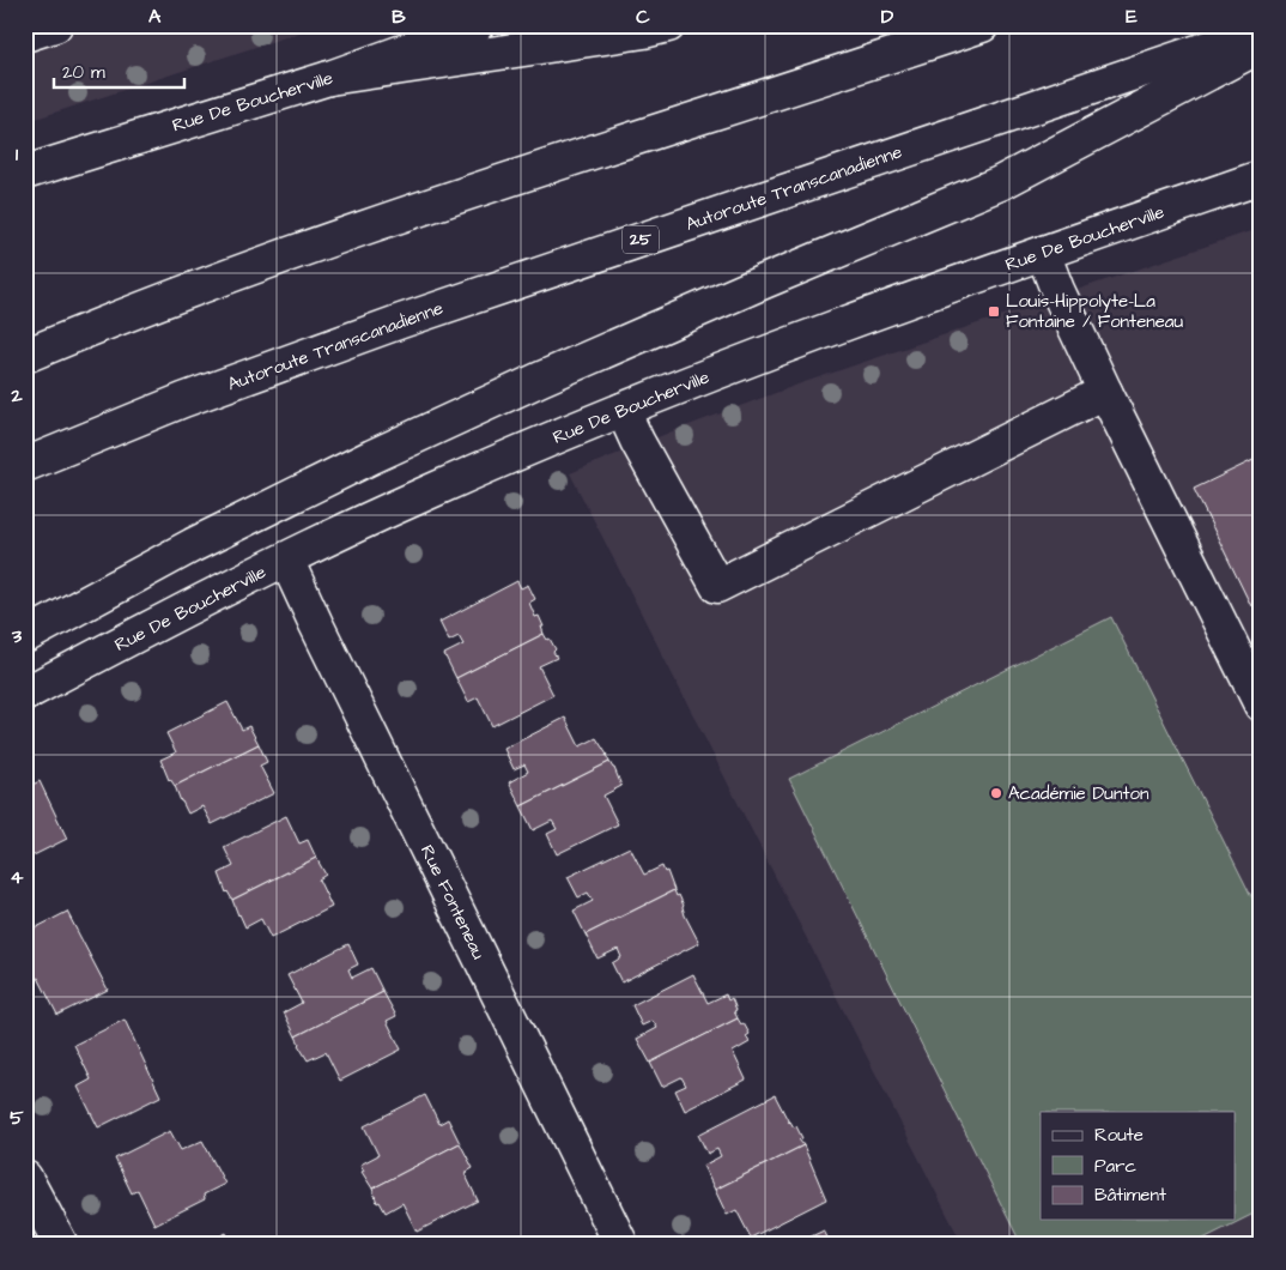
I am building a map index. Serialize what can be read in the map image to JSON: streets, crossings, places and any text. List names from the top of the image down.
{
  "streets": {
    "main road": [
      "Rue De Boucherville",
      "Autoroute Transcanadienne",
      "25",
      "Rue Fonteneau"
    ]
  },
  "crossings": [
    ["Rue De Boucherville", "Rue Fonteneau"]
  ],
  "places": {
    "transit": ["Louis-Hippolyte-La Fontaine / Fonteneau"],
    "other": ["Académie Dunton"]
  },
  "legend": ["Route", "Parc", "Bâtiment"],
  "scale_bar": "20 m",
  "grid": {
    "columns": [
      "A",
      "B",
      "C",
      "D",
      "E"
    ],
    "rows": [
      "1",
      "2",
      "3",
      "4",
      "5"
    ]
  }
}
